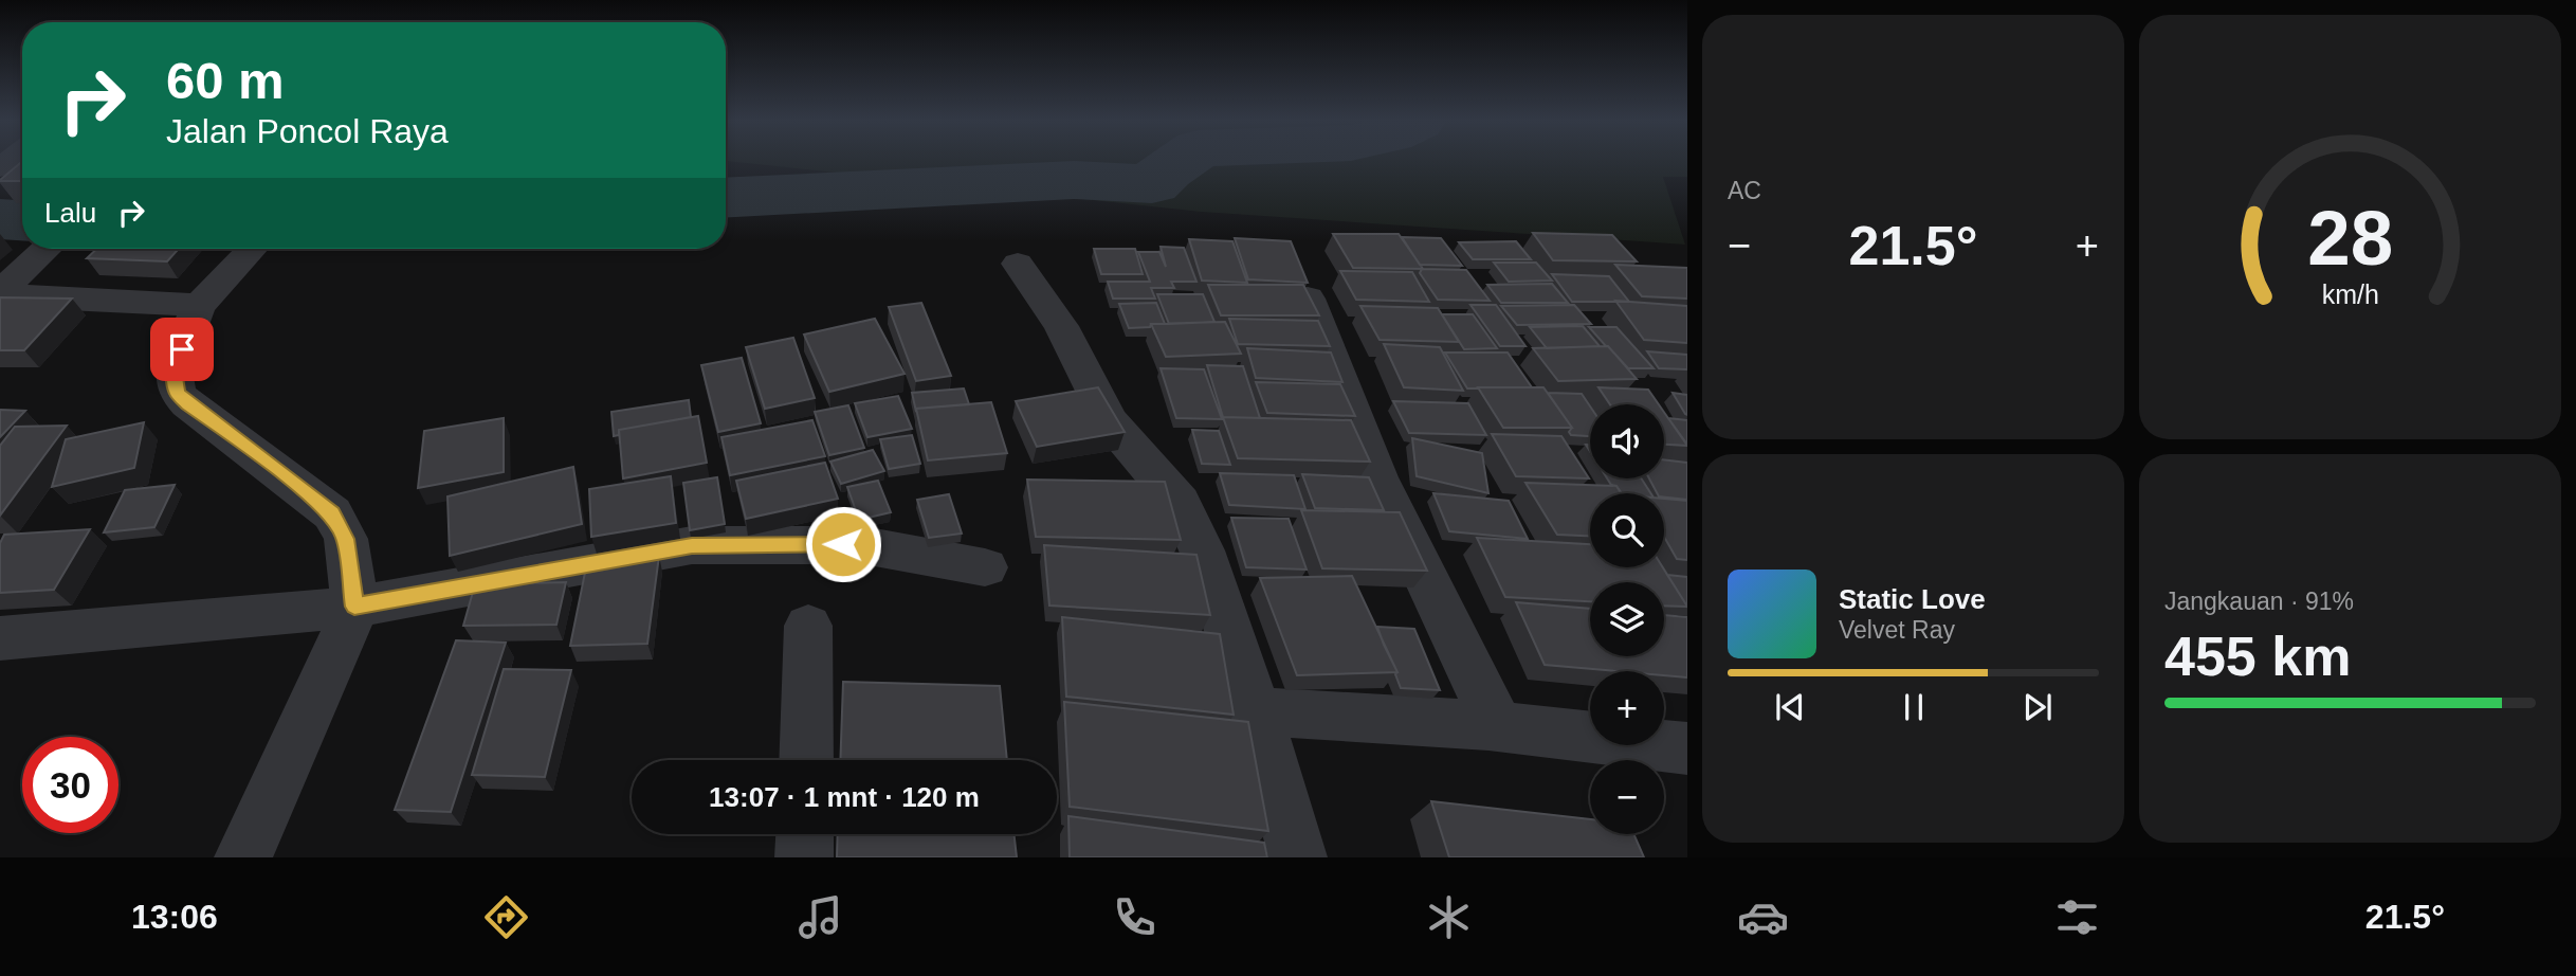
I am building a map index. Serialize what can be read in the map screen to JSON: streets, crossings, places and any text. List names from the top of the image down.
{
  "page": {
    "tile": [
      "AC",
      ["Jangkauan · 91%", "455 km"]
    ],
    "turn": ["60 m", "Jalan Poncol Raya"],
    "then": "Lalu",
    "heat": ["−", "21.5°", "+"],
    "map_buttons": ["+", "−"],
    "song": ["Static Love", "Velvet Ray"],
    "limit": "30",
    "trip": "13:07 · 1 mnt · 120 m",
    "tabs": ["13:06", "21.5°"],
    "gauge": ["28", "km/h"]
  }
}
